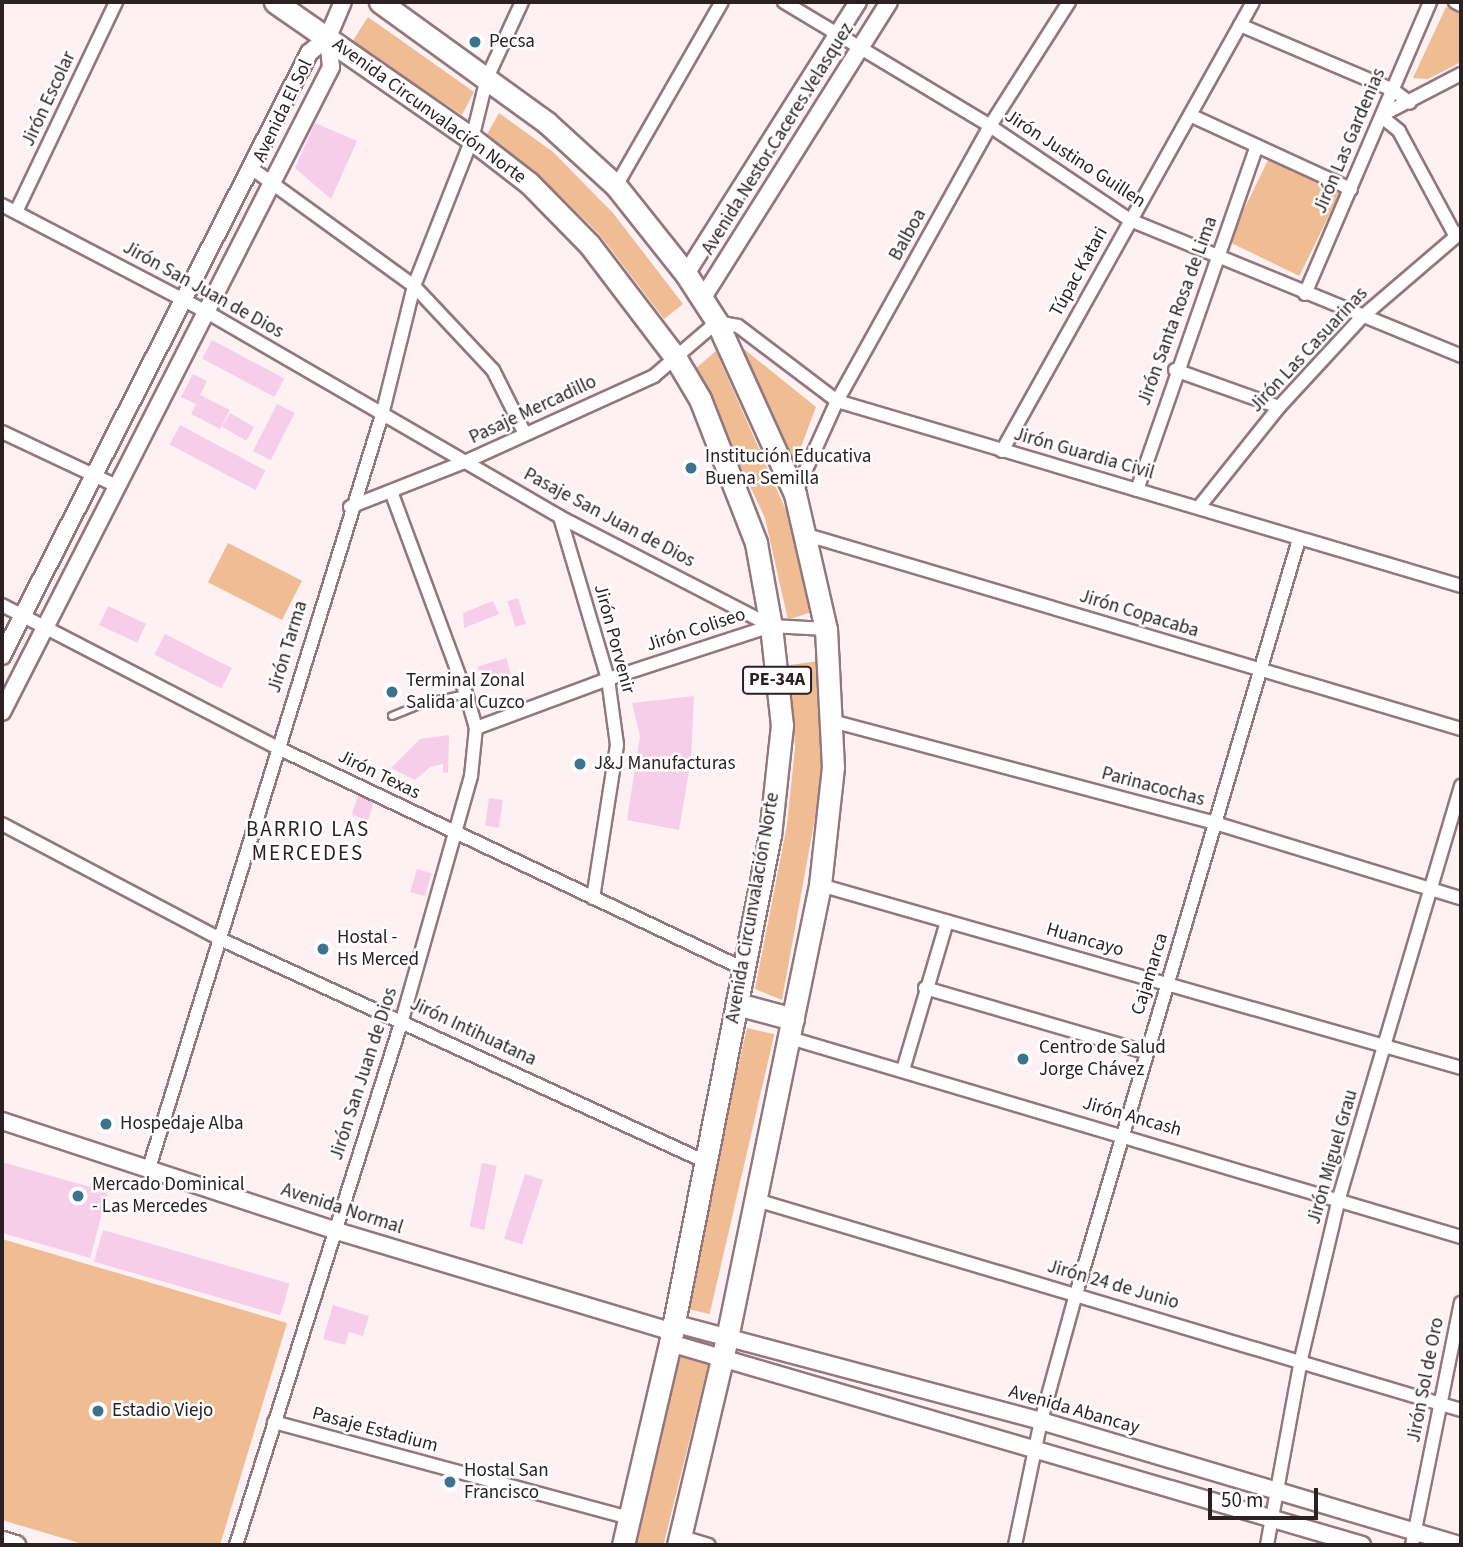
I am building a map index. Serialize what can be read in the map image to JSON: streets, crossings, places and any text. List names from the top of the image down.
{
  "streets": {
    "highway": ["Avenida Circunvalación Norte", "PE-34A"],
    "street": [
      "Jirón Escolar",
      "Avenida El Sol",
      "Avenida Nestor Caceres Velasquez",
      "Jirón Las Gardenias",
      "Jirón Justino Guillen",
      "Balboa",
      "Túpac Katari",
      "Jirón San Juan de Dios",
      "Jirón Santa Rosa de Lima",
      "Jirón Las Casuarinas",
      "Pasaje Mercadillo",
      "Jirón Guardia Civil",
      "Pasaje San Juan de Dios",
      "Jirón Copacaba",
      "Jirón Coliseo",
      "Jirón Porvenir",
      "Jirón Tarma",
      "Jirón Texas",
      "Parinacochas",
      "Huancayo",
      "Cajamarca",
      "Jirón Intihuatana",
      "Jirón Ancash",
      "Jirón Miguel Grau",
      "Avenida Normal",
      "Jirón 24 de Junio",
      "Jirón Sol de Oro",
      "Avenida Abancay",
      "Pasaje Estadium"
    ]
  },
  "crossings": [
    ["Jirón Escolar", "Jirón San Juan de Dios"],
    ["Avenida El Sol", "Avenida Circunvalación Norte"],
    ["Avenida El Sol", "Jirón San Juan de Dios"],
    ["Avenida El Sol", "Jirón Texas"],
    ["Avenida Circunvalación Norte", "Pasaje Mercadillo"],
    ["Avenida Circunvalación Norte", "Pasaje San Juan de Dios"],
    ["Avenida Circunvalación Norte", "Jirón Coliseo"],
    ["Avenida Circunvalación Norte", "Jirón Tarma"],
    ["Avenida Circunvalación Norte", "Jirón Texas"],
    ["Avenida Circunvalación Norte", "Jirón Intihuatana"],
    ["Avenida Circunvalación Norte", "Avenida Normal"],
    ["Avenida Circunvalación Norte", "Avenida Abancay"],
    ["Avenida Circunvalación Norte", "Pasaje Estadium"],
    ["Avenida Nestor Caceres Velasquez", "Jirón Justino Guillen"],
    ["Avenida Nestor Caceres Velasquez", "PE-34A"],
    ["Jirón Las Gardenias", "Jirón Justino Guillen"],
    ["Jirón Justino Guillen", "Balboa"],
    ["Jirón Justino Guillen", "Túpac Katari"],
    ["Jirón Justino Guillen", "Jirón Santa Rosa de Lima"],
    ["Jirón Justino Guillen", "Jirón Las Casuarinas"],
    ["Balboa", "Jirón Guardia Civil"],
    ["Balboa", "PE-34A"],
    ["Túpac Katari", "Jirón Guardia Civil"],
    ["Jirón San Juan de Dios", "Pasaje Mercadillo"],
    ["Jirón San Juan de Dios", "Pasaje San Juan de Dios"],
    ["Jirón San Juan de Dios", "Jirón Coliseo"],
    ["Jirón San Juan de Dios", "Jirón Tarma"],
    ["Jirón San Juan de Dios", "Jirón Texas"],
    ["Jirón San Juan de Dios", "Jirón Intihuatana"],
    ["Jirón San Juan de Dios", "Avenida Normal"],
    ["Jirón San Juan de Dios", "Pasaje Estadium"],
    ["Jirón Santa Rosa de Lima", "Jirón Guardia Civil"],
    ["Jirón Las Casuarinas", "Jirón Guardia Civil"],
    ["Pasaje Mercadillo", "Jirón Guardia Civil"],
    ["Pasaje Mercadillo", "Pasaje San Juan de Dios"],
    ["Pasaje Mercadillo", "Jirón Tarma"],
    ["Pasaje Mercadillo", "PE-34A"],
    ["Jirón Guardia Civil", "PE-34A"],
    ["Jirón Guardia Civil", "Cajamarca"],
    ["Pasaje San Juan de Dios", "Jirón Coliseo"],
    ["Pasaje San Juan de Dios", "Jirón Porvenir"],
    ["Pasaje San Juan de Dios", "Jirón Tarma"],
    ["Pasaje San Juan de Dios", "PE-34A"],
    ["Jirón Copacaba", "PE-34A"],
    ["Jirón Copacaba", "Cajamarca"],
    ["Jirón Coliseo", "Jirón Porvenir"],
    ["Jirón Porvenir", "Jirón Texas"],
    ["Jirón Tarma", "PE-34A"],
    ["Jirón Tarma", "Jirón Texas"],
    ["Jirón Tarma", "Jirón Intihuatana"],
    ["Jirón Tarma", "Avenida Normal"],
    ["PE-34A", "Parinacochas"],
    ["PE-34A", "Huancayo"],
    ["PE-34A", "Jirón Ancash"],
    ["PE-34A", "Jirón 24 de Junio"],
    ["PE-34A", "Avenida Abancay"],
    ["Parinacochas", "Cajamarca"],
    ["Parinacochas", "Jirón Miguel Grau"],
    ["Huancayo", "Cajamarca"],
    ["Huancayo", "Jirón Miguel Grau"],
    ["Cajamarca", "Jirón Ancash"],
    ["Cajamarca", "Jirón 24 de Junio"],
    ["Cajamarca", "Avenida Abancay"],
    ["Jirón Ancash", "Jirón Miguel Grau"],
    ["Jirón Miguel Grau", "Jirón 24 de Junio"],
    ["Jirón Miguel Grau", "Avenida Abancay"],
    ["Avenida Normal", "Avenida Abancay"],
    ["Jirón 24 de Junio", "Jirón Sol de Oro"],
    ["Jirón Sol de Oro", "Avenida Abancay"]
  ],
  "districts": ["BARRIO LAS MERCEDES"],
  "places": [
    "Pecsa",
    "Institución Educativa Buena Semilla",
    "Terminal Zonal Salida al Cuzco",
    "J&J Manufacturas",
    "Hostal - Hs Merced",
    "Centro de Salud Jorge Chávez",
    "Hospedaje Alba",
    "Mercado Dominical - Las Mercedes",
    "Estadio Viejo",
    "Hostal San Francisco"
  ],
  "scale_bar": "50 m"
}
